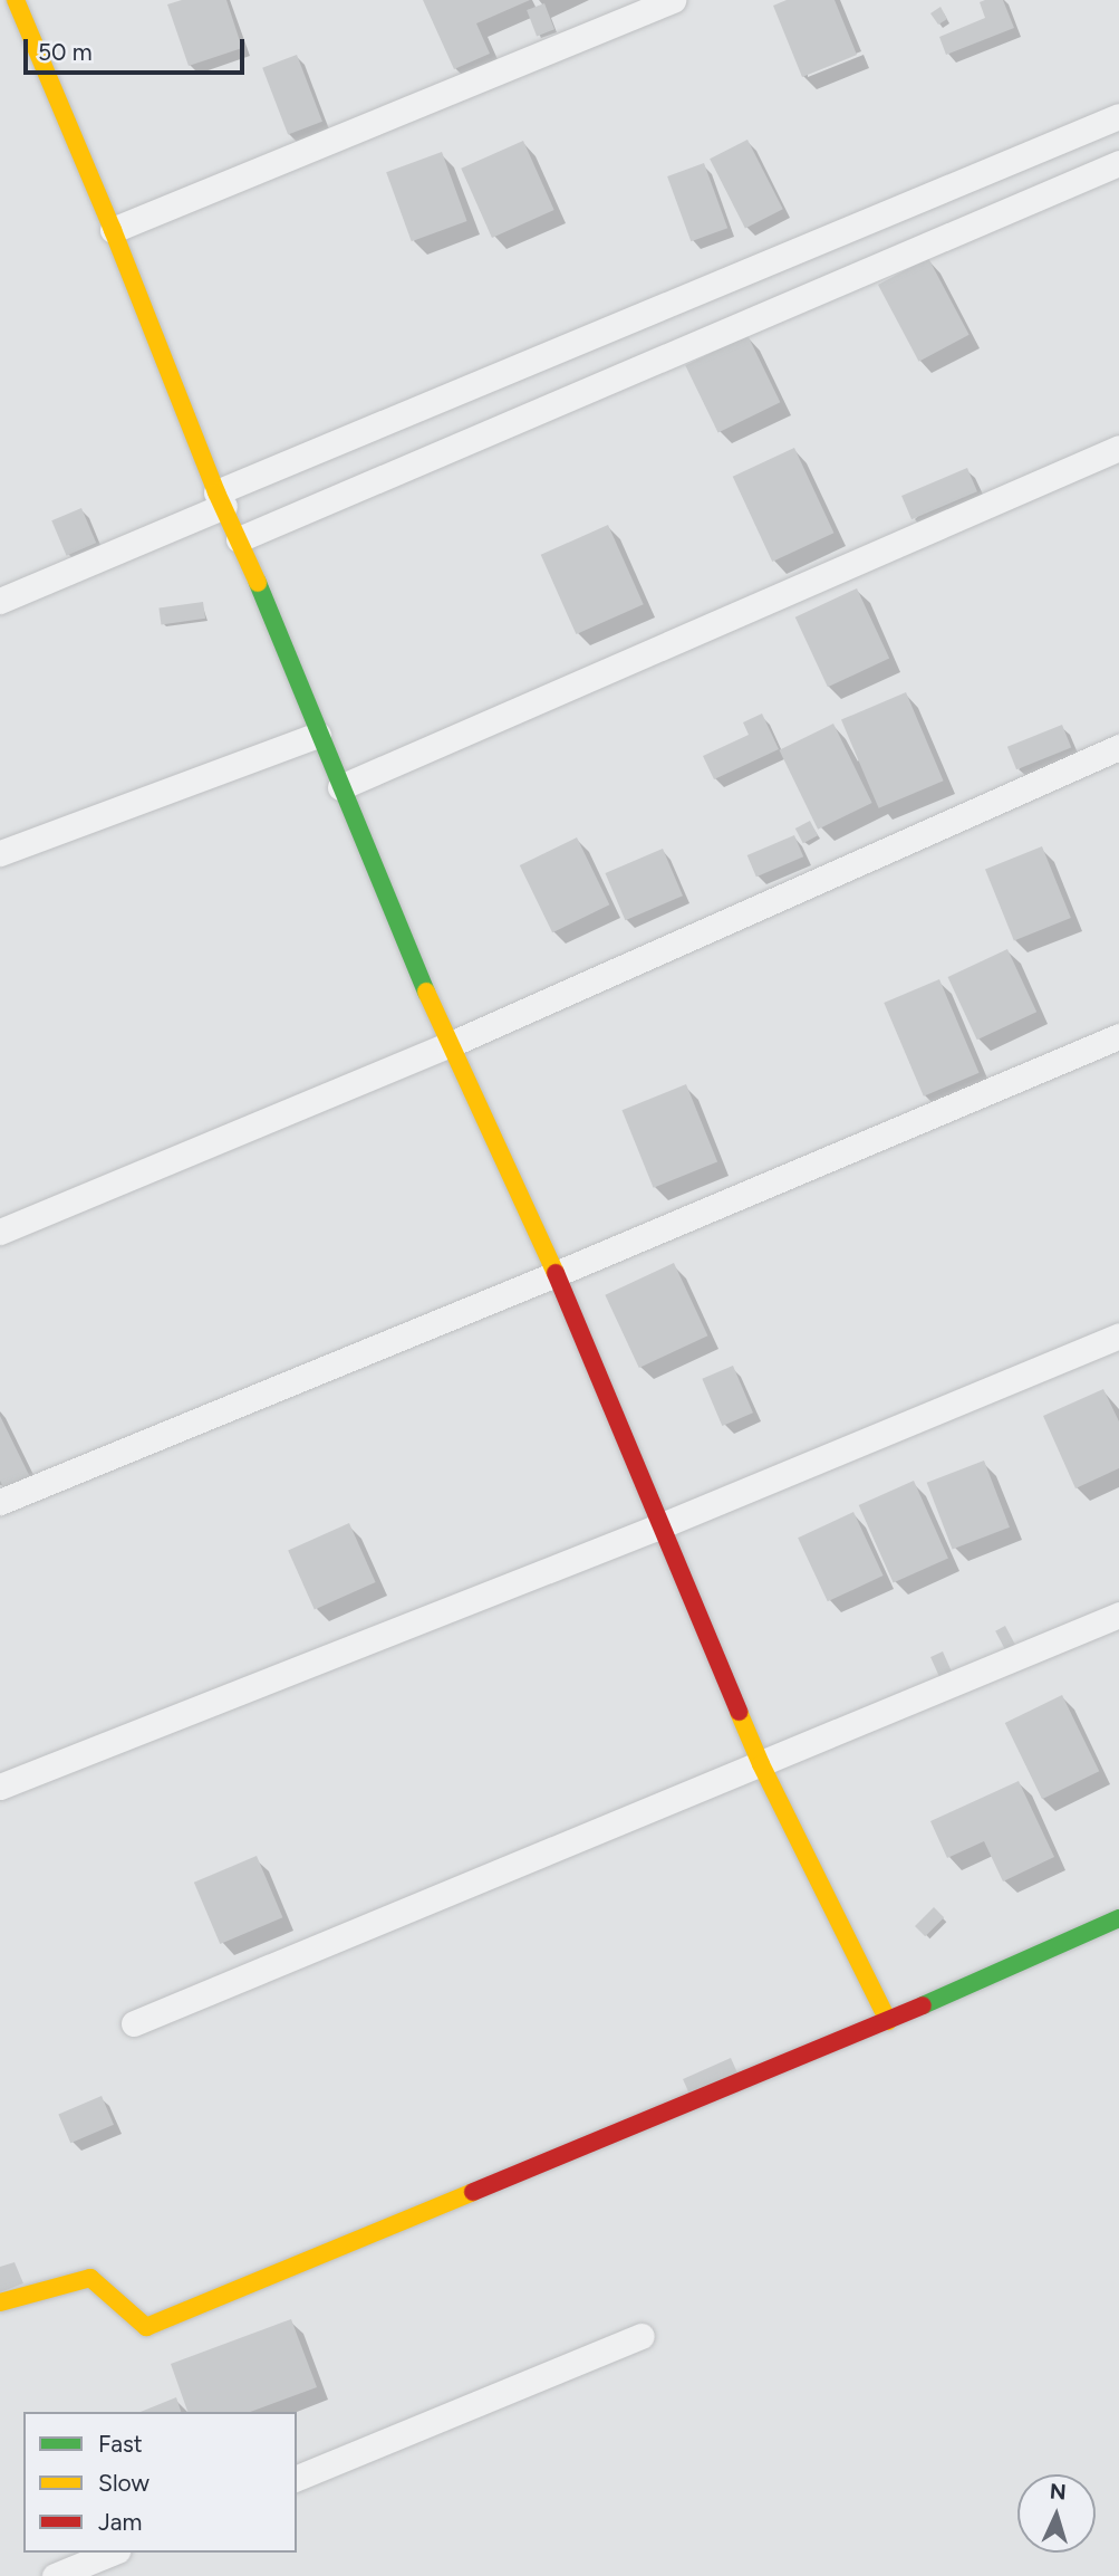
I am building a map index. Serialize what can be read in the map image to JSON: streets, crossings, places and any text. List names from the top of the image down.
{
  "legend": ["Fast", "Slow", "Jam"],
  "scale_bar": "50 m",
  "north": "top"
}
